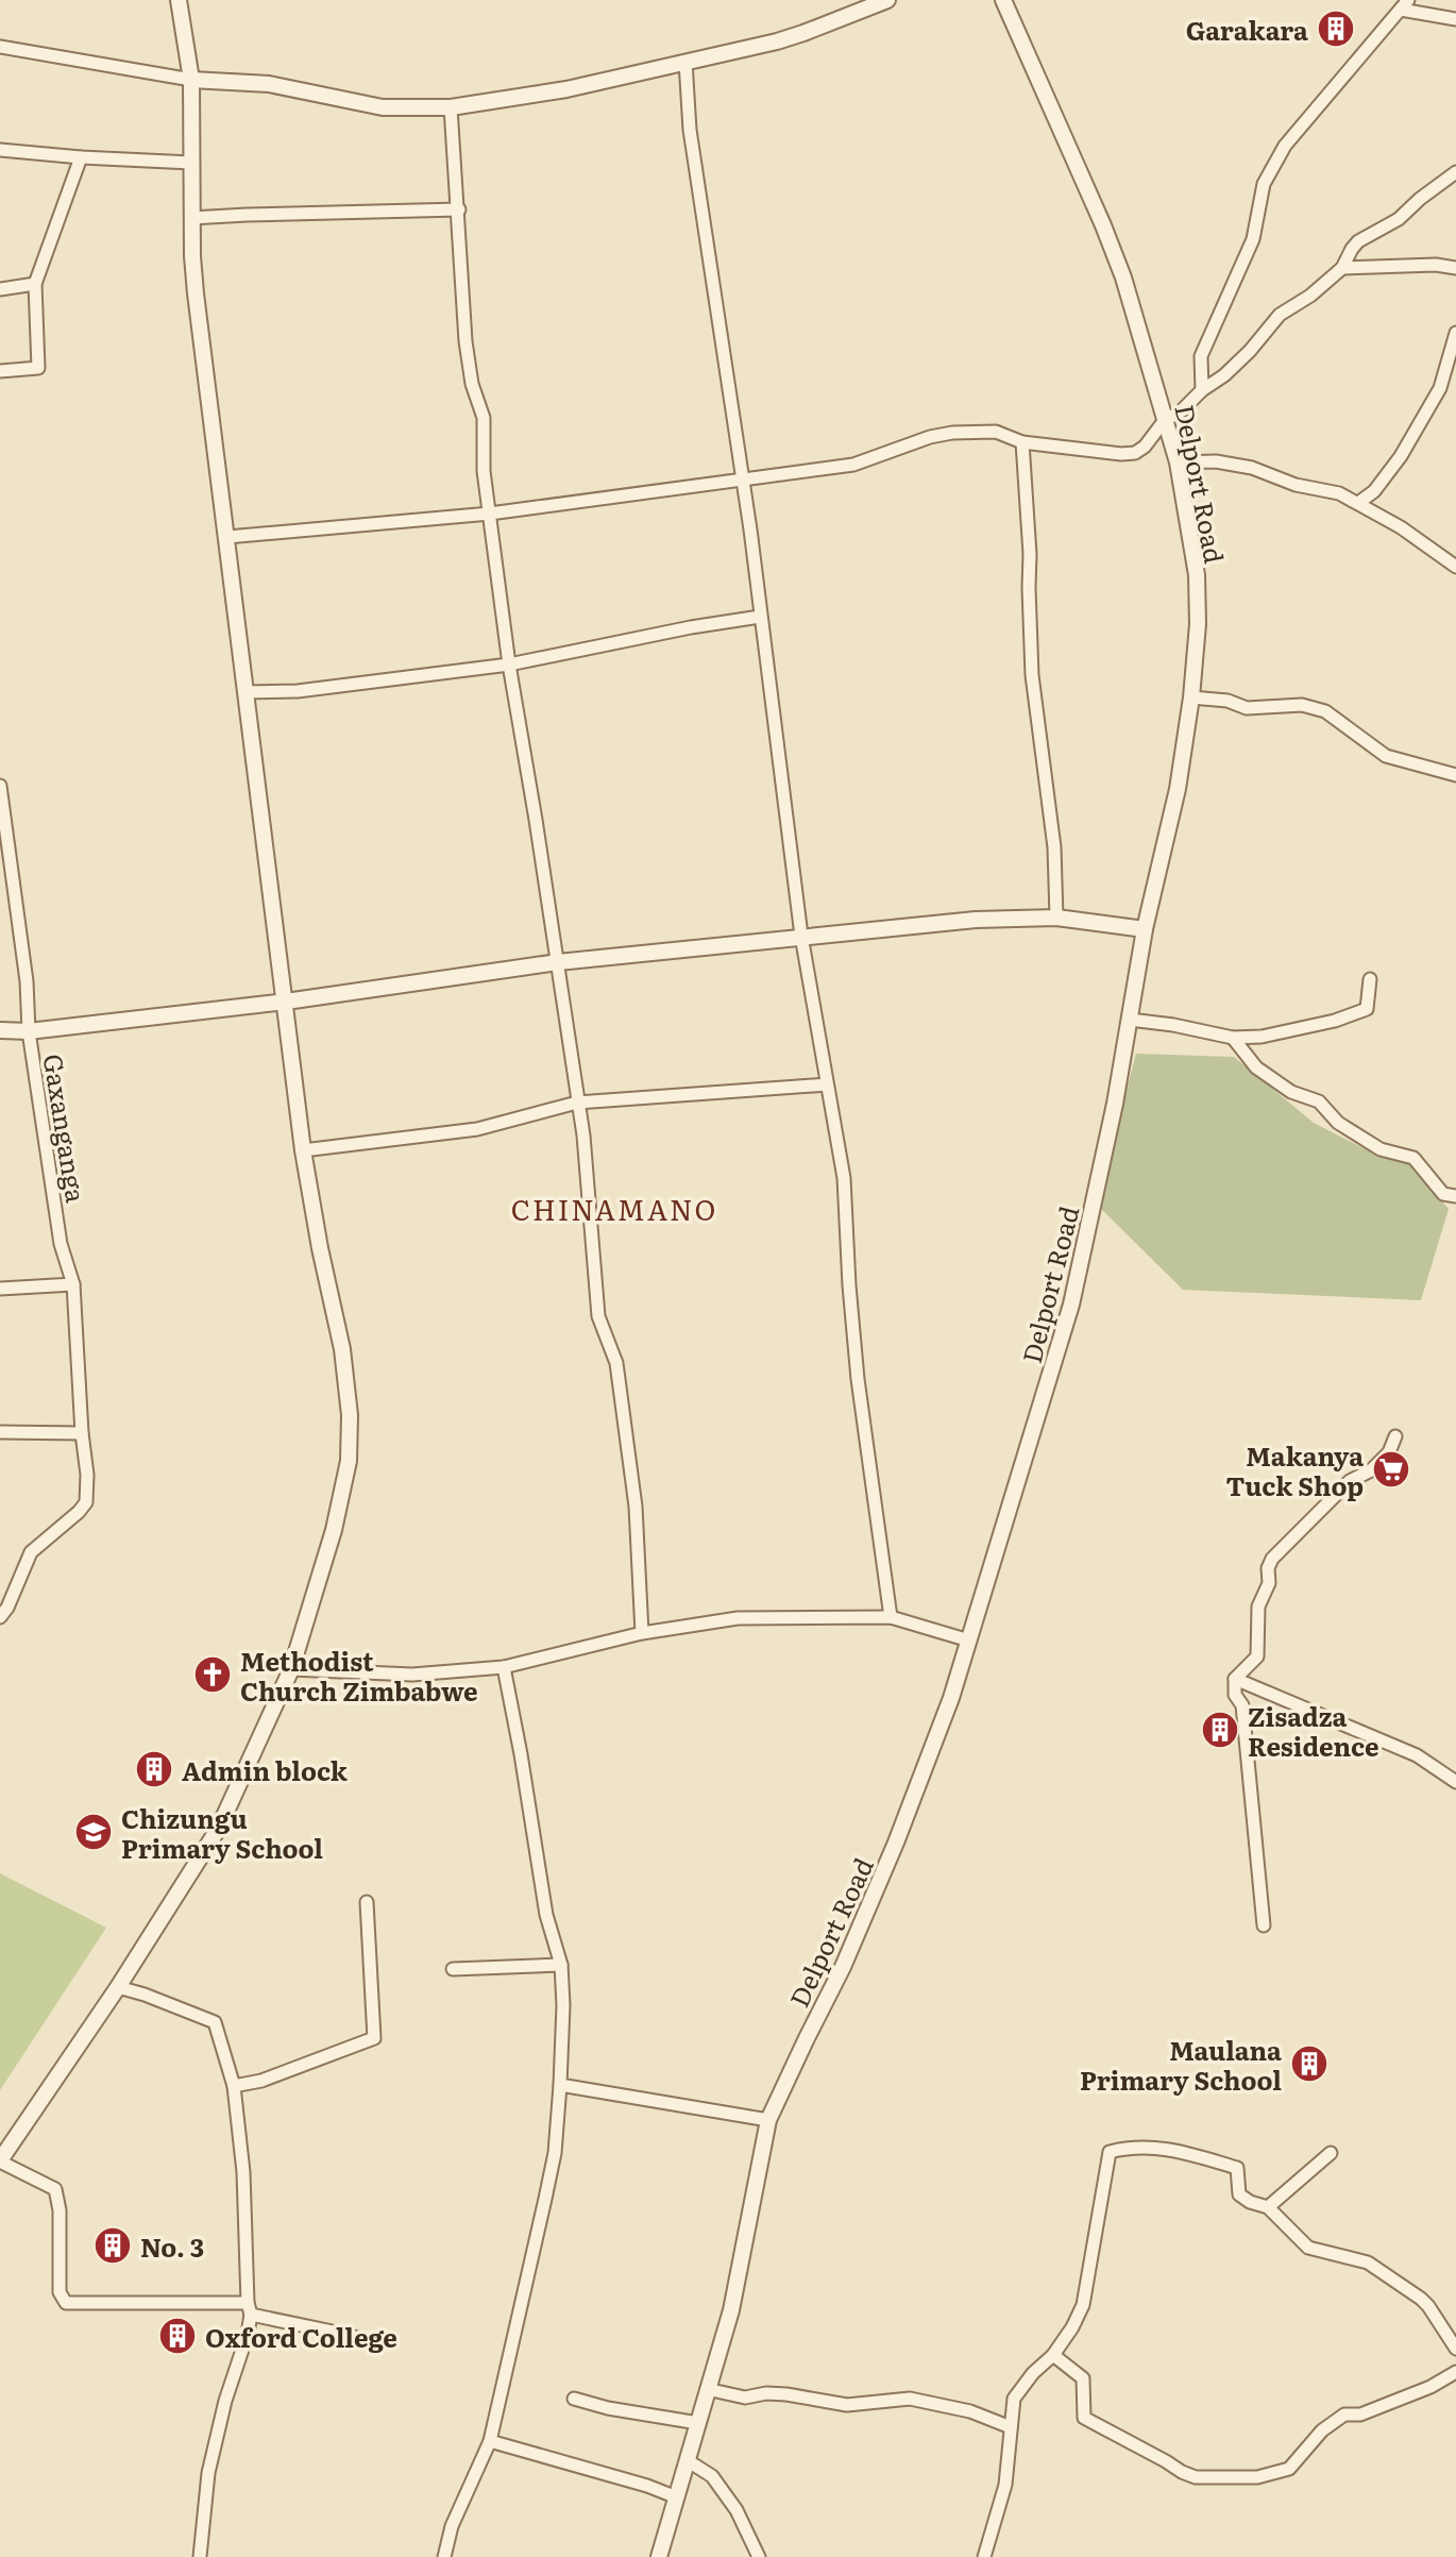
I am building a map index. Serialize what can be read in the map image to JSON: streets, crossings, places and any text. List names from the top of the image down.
{
  "streets": {
    "street": ["Delport Road", "Gaxanganga"]
  },
  "districts": ["CHINAMANO"],
  "places": {
    "building": [
      "Garakara",
      "Zisadza Residence",
      "Admin block",
      "Maulana Primary School",
      "No. 3",
      "Oxford College"
    ],
    "supermarket": ["Makanya Tuck Shop"],
    "church": ["Methodist Church Zimbabwe"],
    "school or university": ["Chizungu Primary School"]
  }
}
